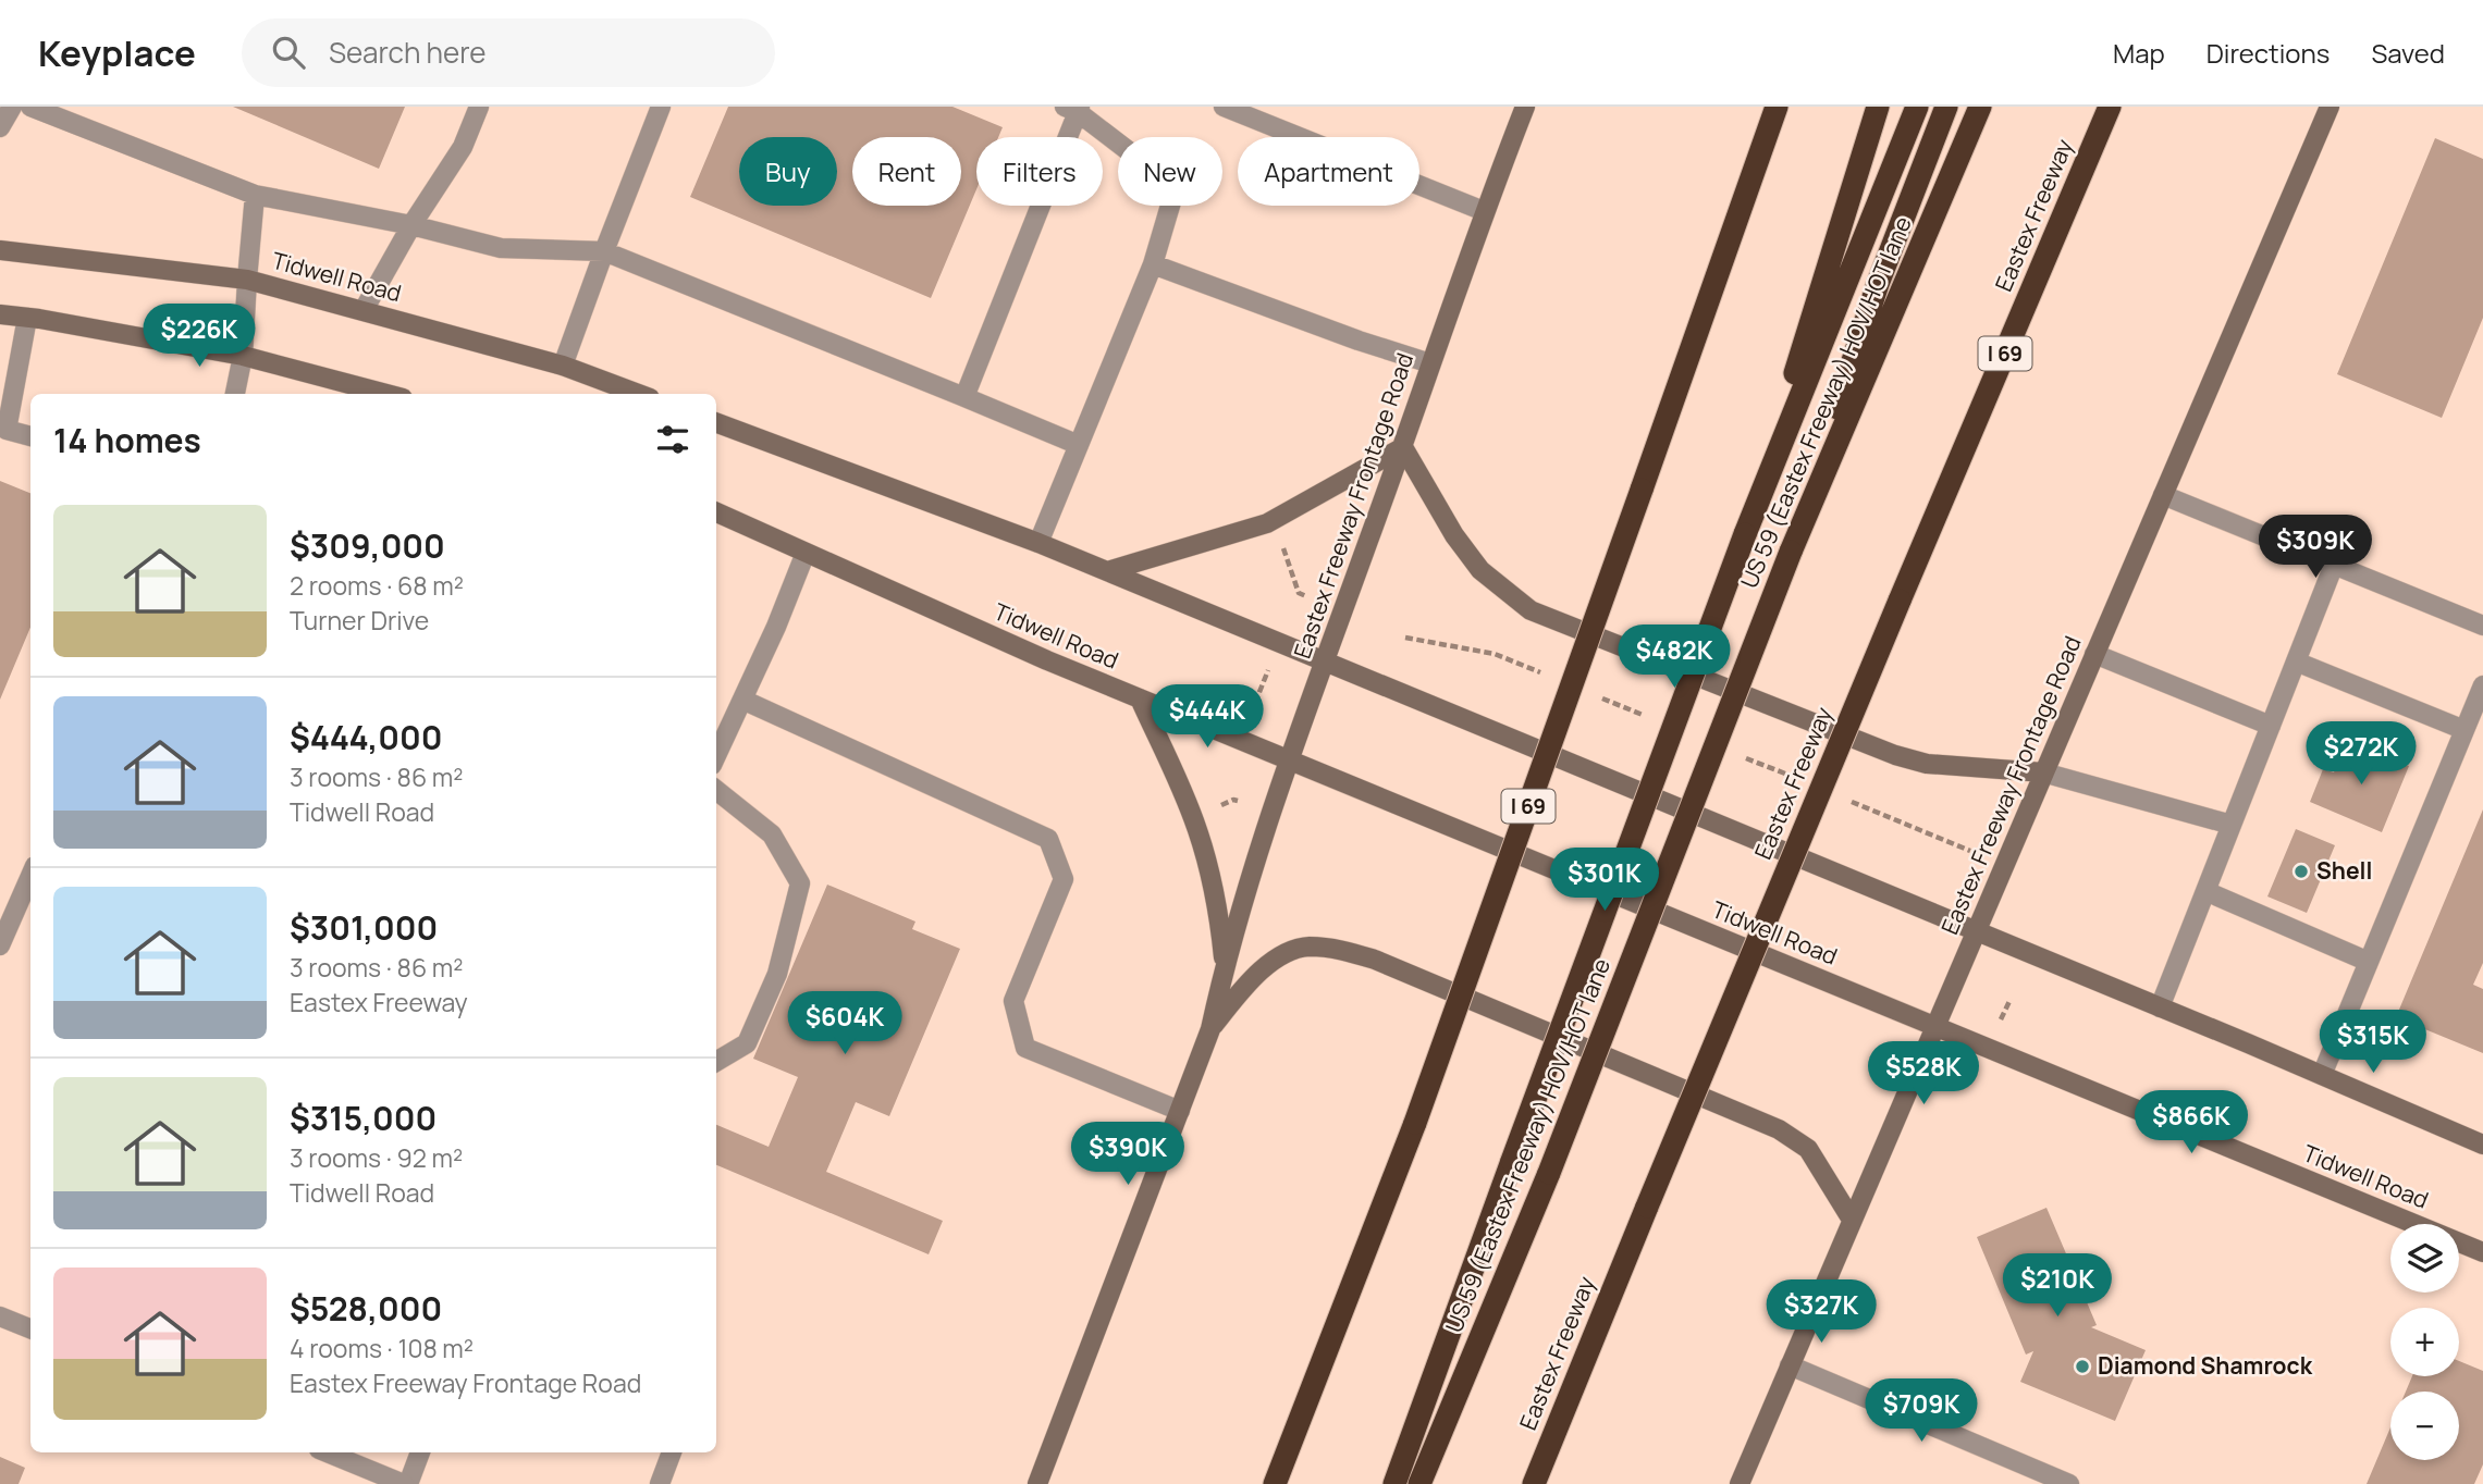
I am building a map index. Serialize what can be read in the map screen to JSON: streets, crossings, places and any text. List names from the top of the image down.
{
  "streets": {
    "highway": ["Eastex Freeway", "I 69", "US 59 (Eastex Freeway) HOV/HOT lane"],
    "main road": ["Tidwell Road", "Eastex Freeway Frontage Road"]
  },
  "crossings": [
    ["Tidwell Road", "Eastex Freeway Frontage Road"]
  ],
  "places": ["Shell", "Diamond Shamrock"],
  "page": {
    "header": "Keyplace",
    "search": "Search here",
    "nav": ["Map", "Directions", "Saved"],
    "chip": [
      "Buy",
      "Rent",
      "Filters",
      "New",
      "Apartment"
    ],
    "price": [
      "$226K",
      "$309K",
      "$482K",
      "$444K",
      "$272K",
      "$301K",
      "$604K",
      "$315K",
      "$528K",
      "$866K",
      "$390K",
      "$210K",
      "$327K",
      "$709K"
    ],
    "heading": "14 homes",
    "list": [
      {
        "name": "$309,000",
        "note": "2 rooms · 68 m² · Turner Drive"
      },
      {
        "name": "$444,000",
        "note": "3 rooms · 86 m² · Tidwell Road"
      },
      {
        "name": "$301,000",
        "note": "3 rooms · 86 m² · Eastex Freeway"
      },
      {
        "name": "$315,000",
        "note": "3 rooms · 92 m² · Tidwell Road"
      },
      {
        "name": "$528,000",
        "note": "4 rooms · 108 m² · Eastex Freeway Frontage Road"
      }
    ],
    "map_buttons": ["+", "−"]
  }
}
